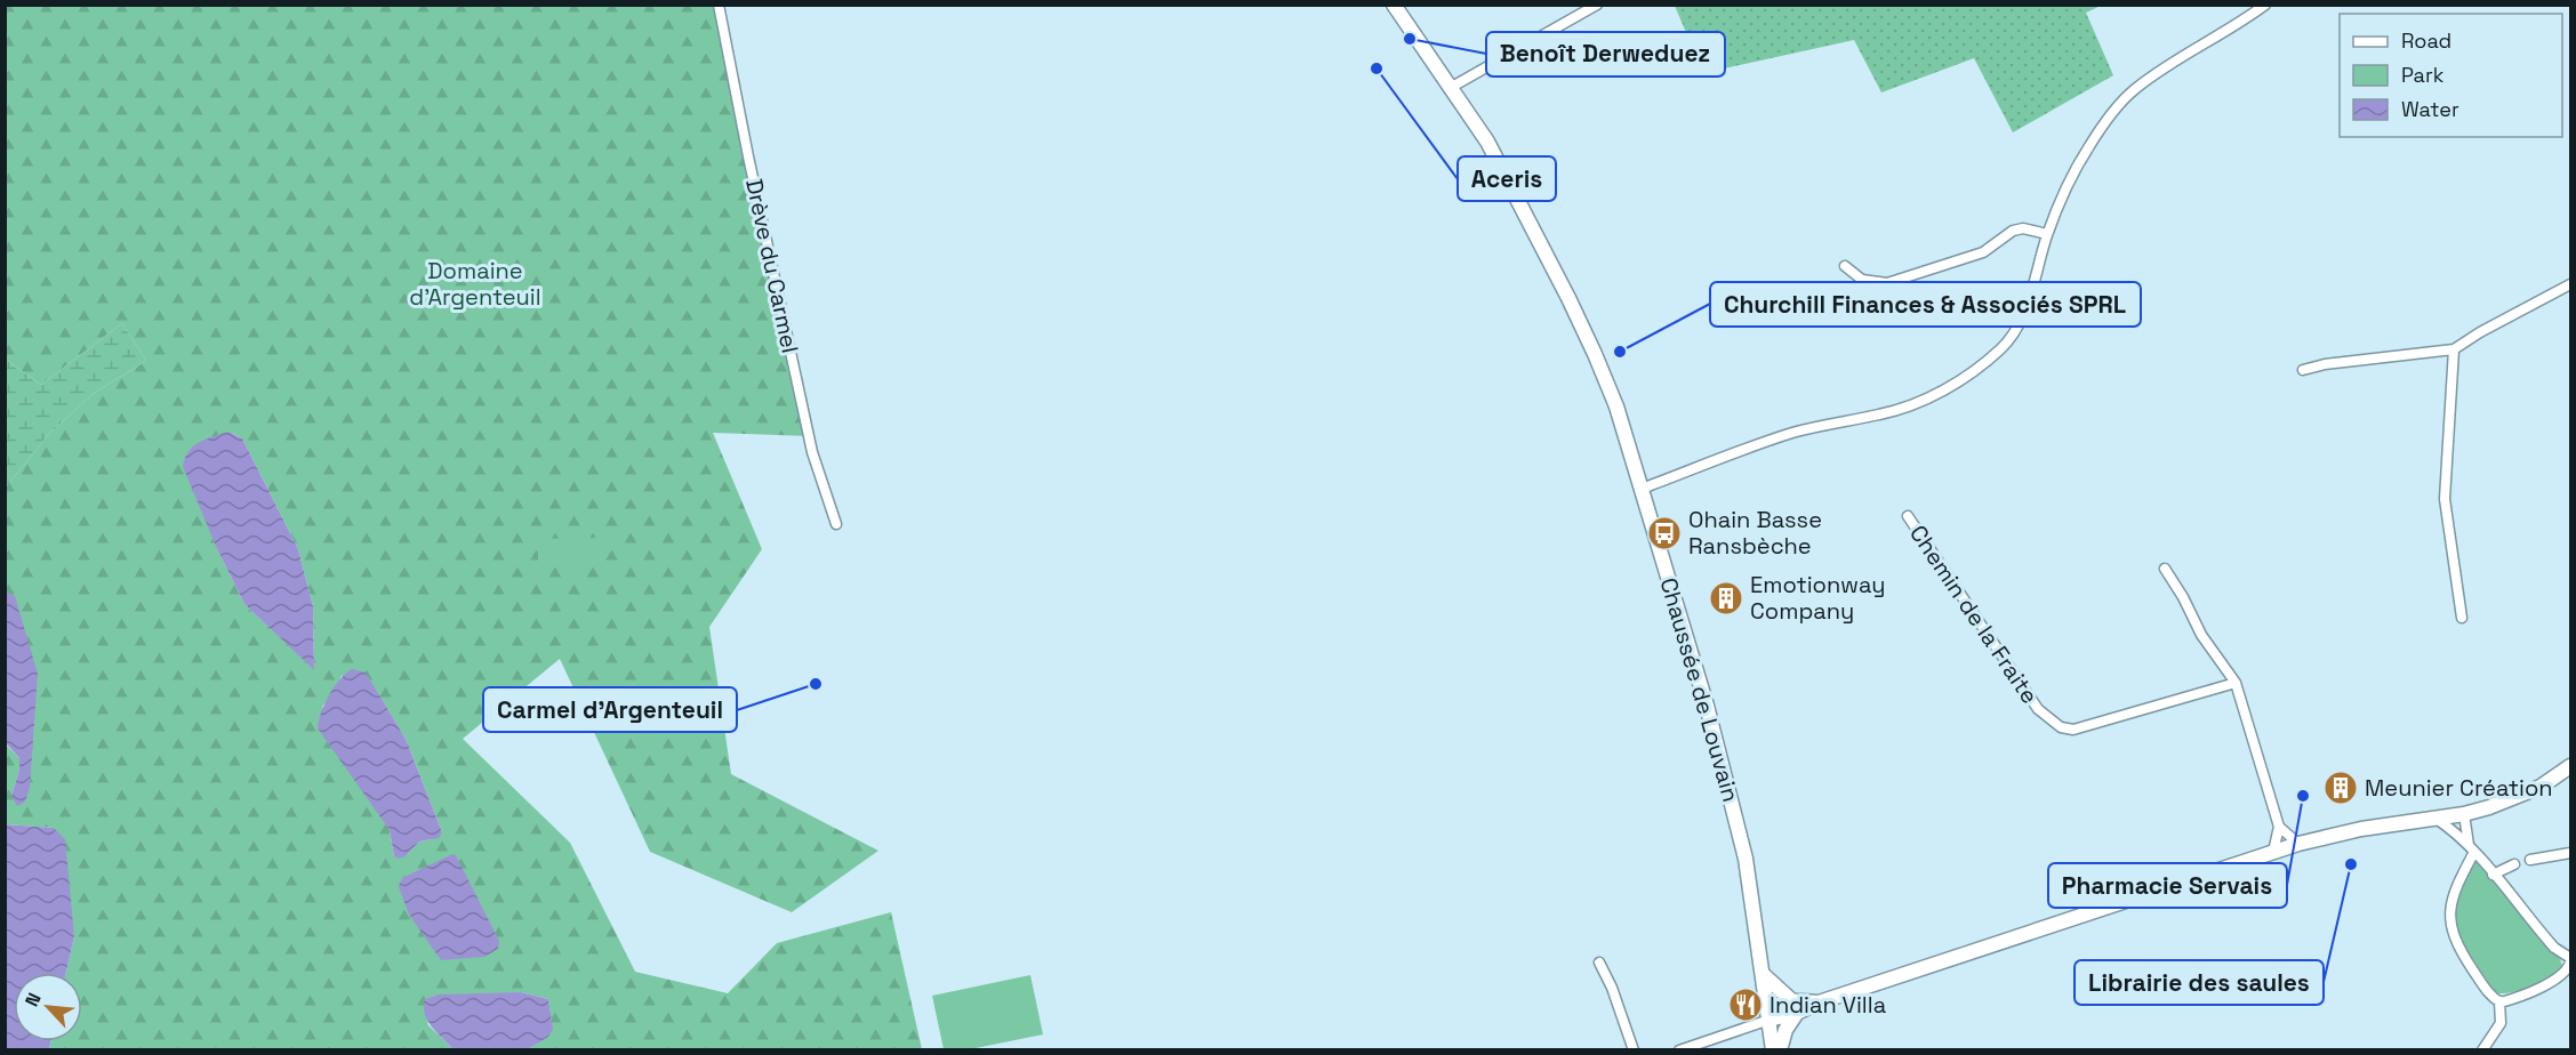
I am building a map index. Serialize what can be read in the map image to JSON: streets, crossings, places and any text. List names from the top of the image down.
{
  "streets": {
    "main road": ["Chaussée de Louvain"],
    "street": ["Drève du Carmel", "Chemin de la Fraite"]
  },
  "parks": ["Domaine d'Argenteuil"],
  "places": {
    "other": [
      "Benoît Derweduez",
      "Aceris",
      "Churchill Finances & Associés SPRL",
      "Carmel d'Argenteuil",
      "Pharmacie Servais",
      "Librairie des saules"
    ],
    "bus stop": ["Ohain Basse Ransbèche"],
    "building": ["Emotionway Company", "Meunier Création"],
    "restaurant": ["Indian Villa"]
  },
  "legend": ["Road", "Park", "Water"],
  "north": "top left"
}
